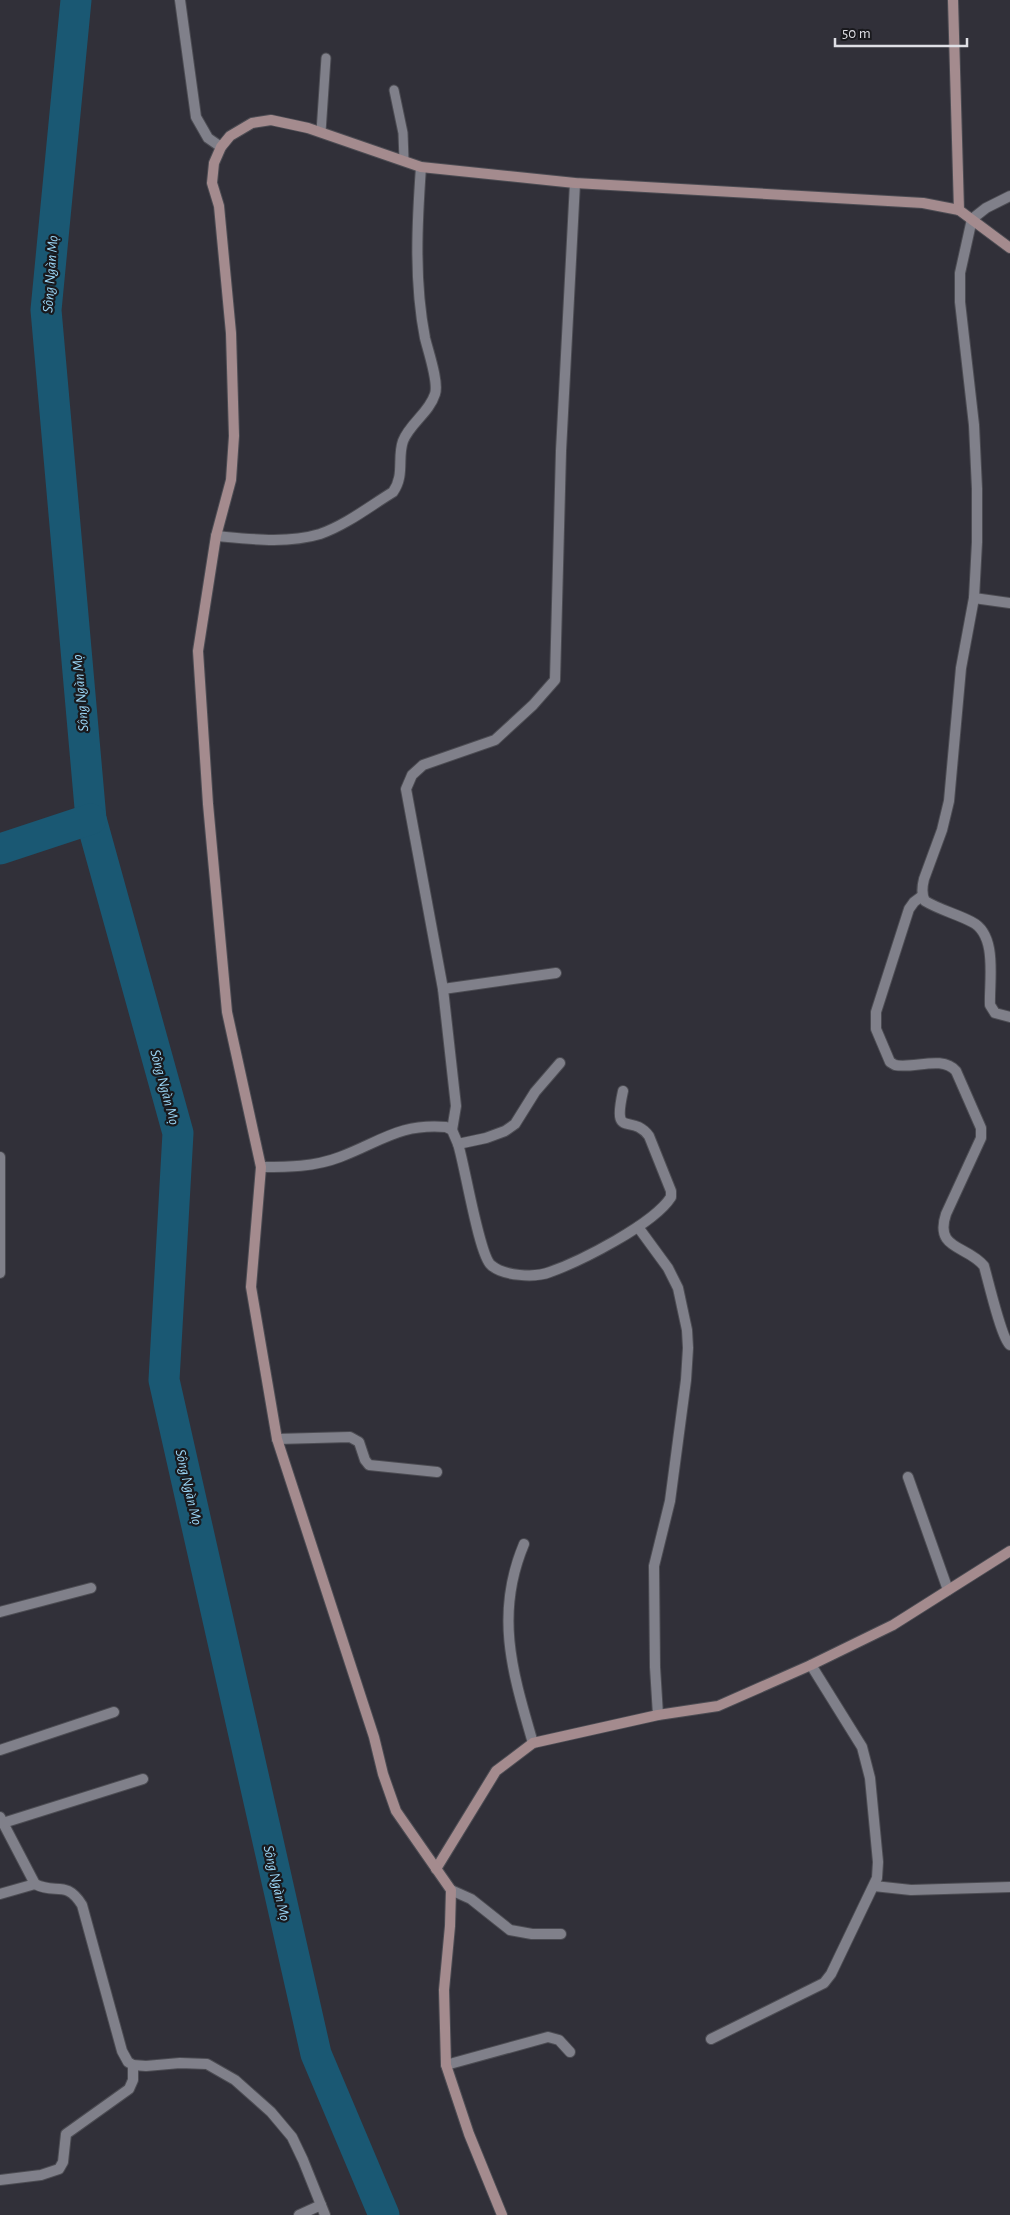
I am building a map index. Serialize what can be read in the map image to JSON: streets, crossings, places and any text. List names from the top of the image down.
{
  "water": ["Sông Ngàn Mọ"],
  "scale_bar": "50 m"
}
